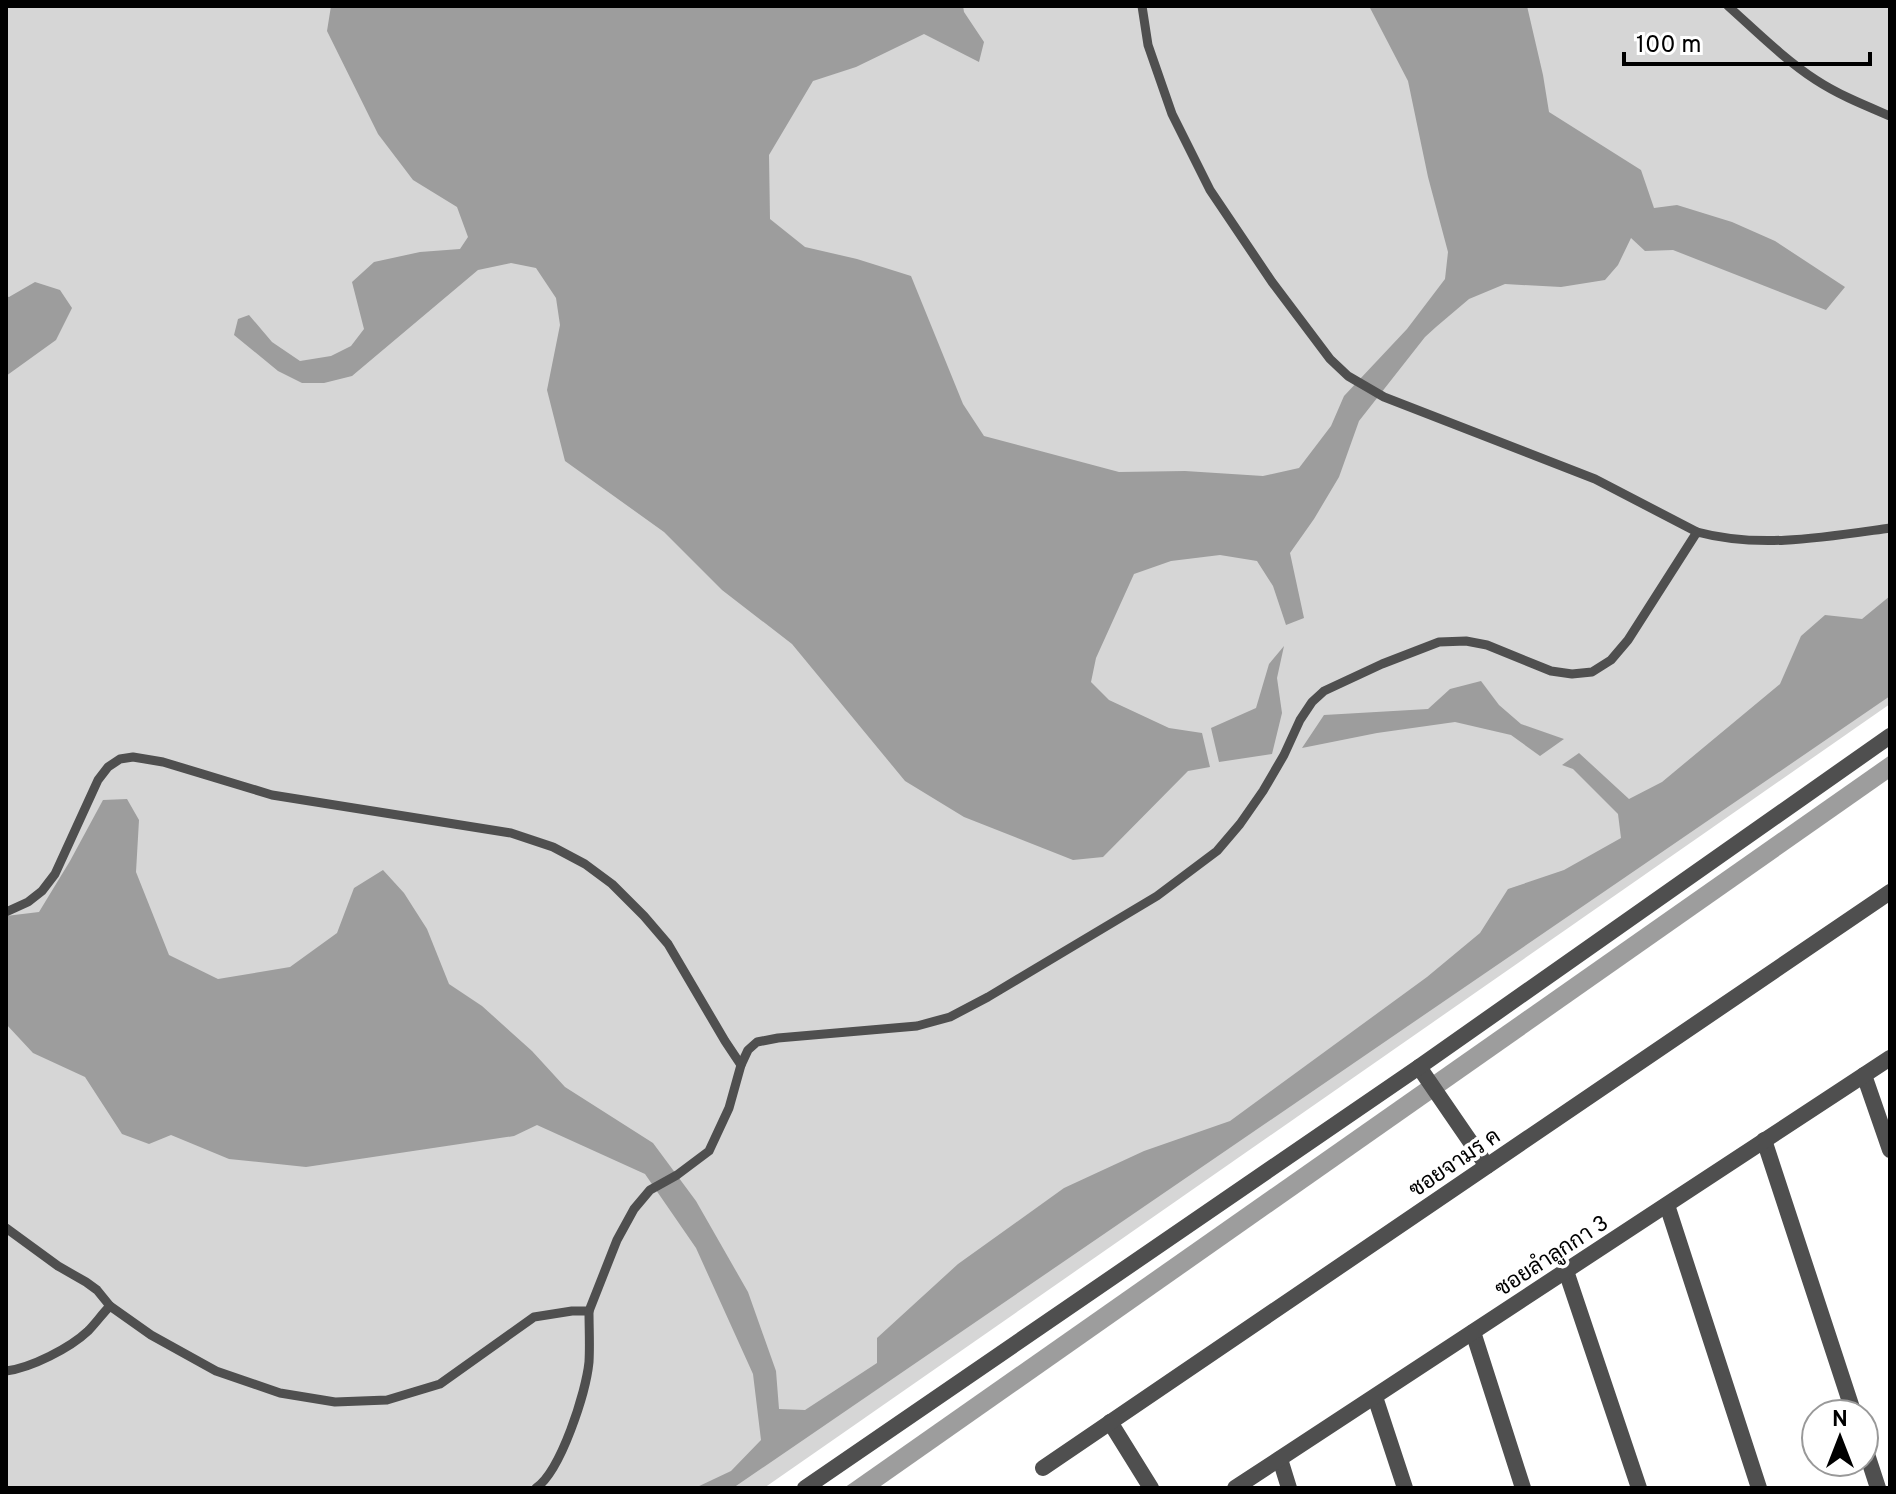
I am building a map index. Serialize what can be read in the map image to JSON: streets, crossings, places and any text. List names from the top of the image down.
{
  "streets": {
    "street": ["ซอยจามร ค", "ซอยลำลูกกา 3"]
  },
  "scale_bar": "100 m",
  "north": "top"
}
